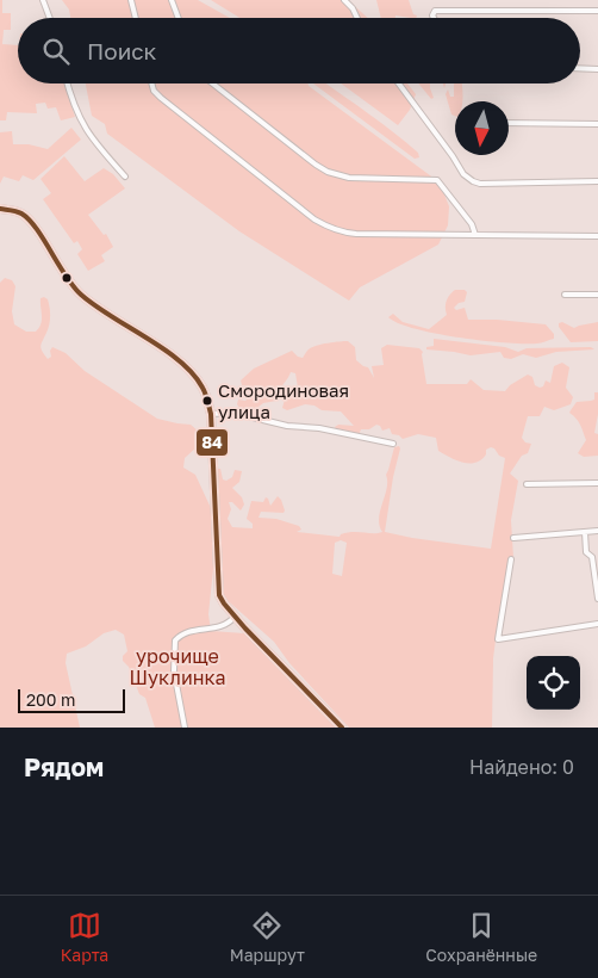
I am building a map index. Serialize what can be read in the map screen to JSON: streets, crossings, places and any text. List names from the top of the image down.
{
  "parks": ["урочище Шуклинка"],
  "places": ["Смородиновая улица"],
  "lines": ["transit line 84"],
  "scale_bar": "200 m",
  "north": "bottom",
  "page": {
    "search": "Поиск",
    "scale": "200 m",
    "heading": ["Рядом", "Найдено: 0"],
    "nav": ["Карта", "Маршрут", "Сохранённые"]
  }
}
